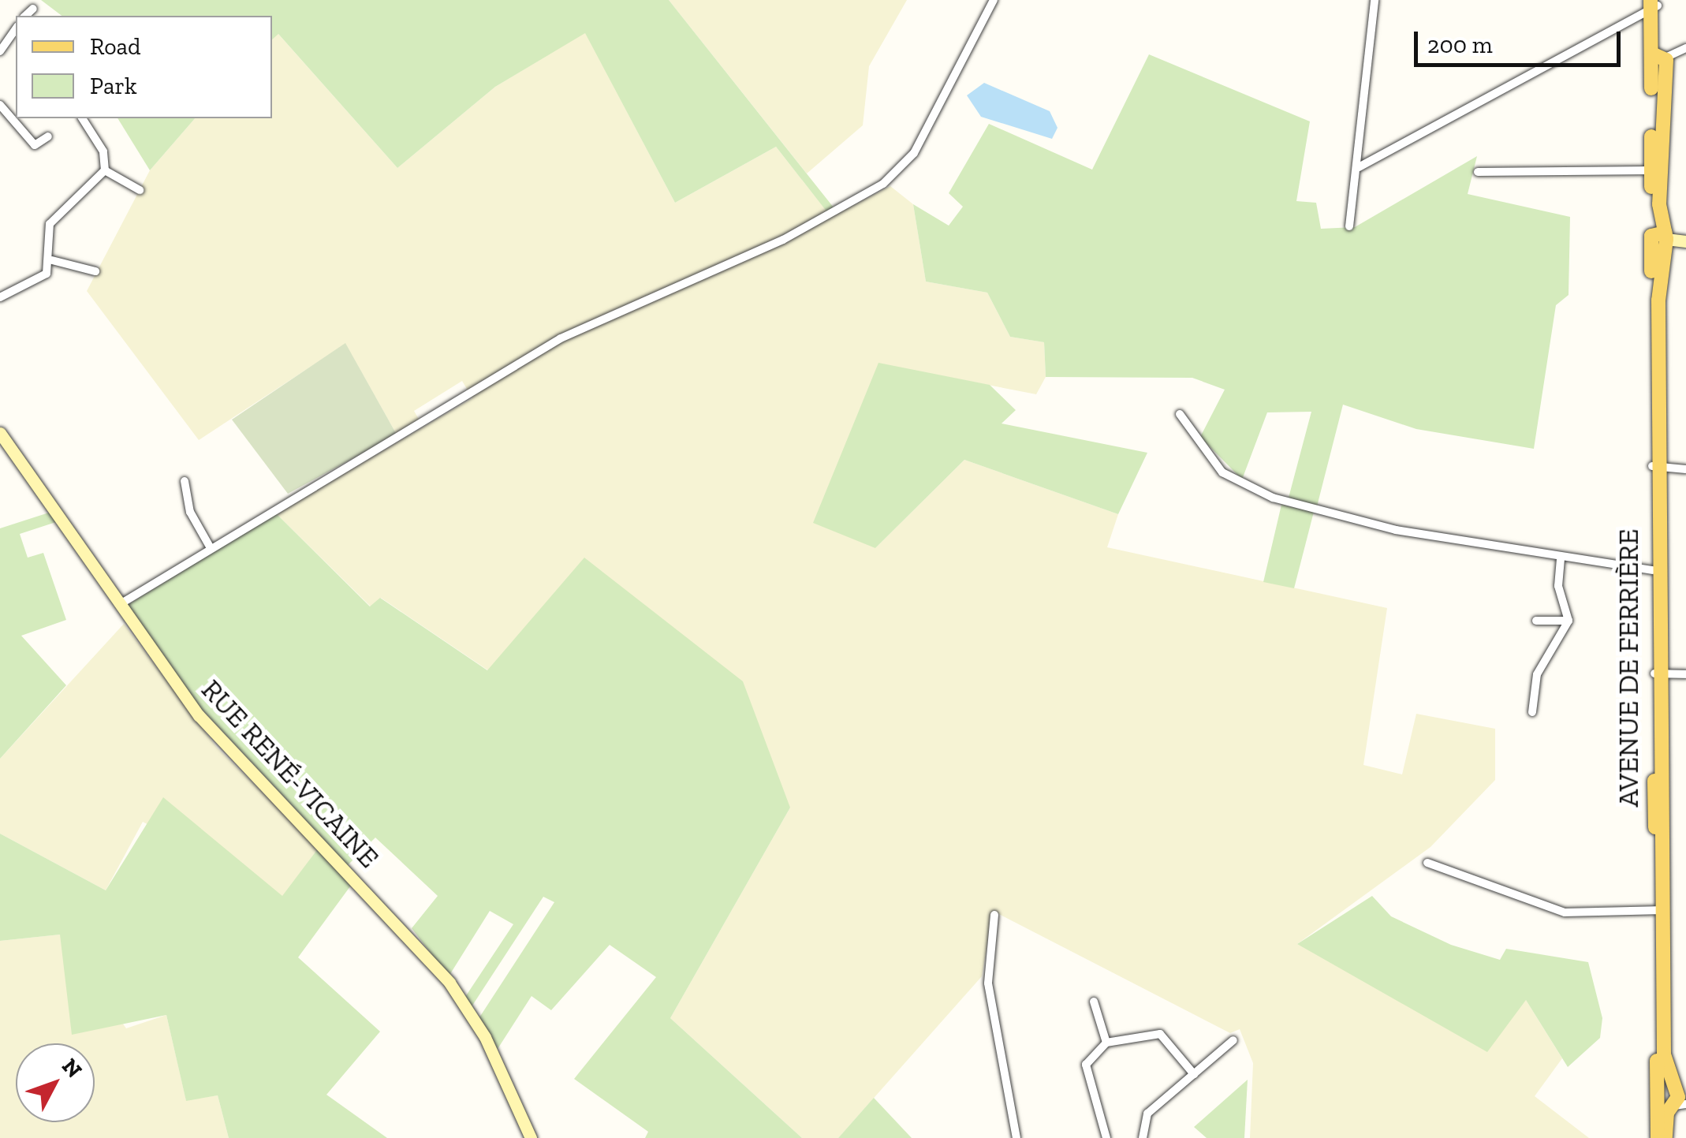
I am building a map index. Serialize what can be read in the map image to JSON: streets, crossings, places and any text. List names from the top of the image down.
{
  "streets": {
    "main road": ["AVENUE DE FERRIÈRE"],
    "street": ["RUE RENÉ-VICAINE"]
  },
  "legend": ["Road", "Park"],
  "scale_bar": "200 m",
  "north": "top right"
}
